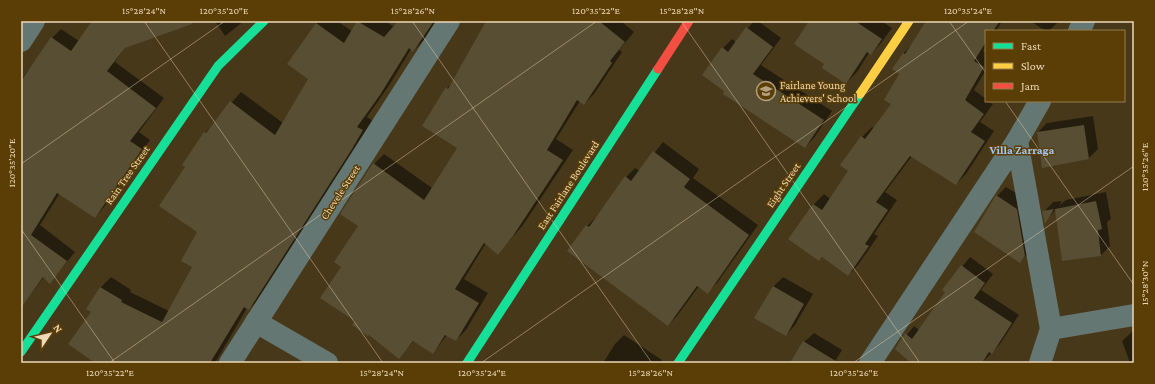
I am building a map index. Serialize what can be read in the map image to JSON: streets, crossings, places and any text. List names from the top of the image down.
{
  "streets": {
    "street": [
      "Rain Tree Street",
      "East Fairlane Boulevard",
      "Eight Street",
      "Chevele Street"
    ]
  },
  "districts": ["Villa Zarraga"],
  "places": {
    "school or university": ["Fairlane Young Achievers' School"]
  },
  "legend": ["Fast", "Slow", "Jam"],
  "north": "top right",
  "coordinates": [
    "15°28'24\"N",
    "120°35'20\"E",
    "15°28'26\"N",
    "120°35'22\"E",
    "15°28'28\"N",
    "120°35'24\"E",
    "120°35'26\"E",
    "15°28'30\"N"
  ]
}
